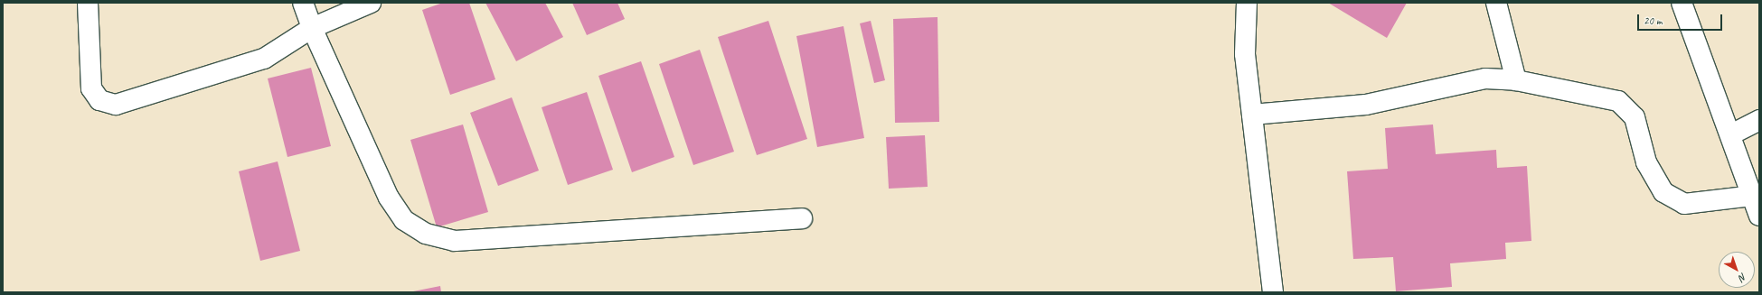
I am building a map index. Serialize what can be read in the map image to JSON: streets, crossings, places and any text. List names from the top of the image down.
{
  "scale_bar": "20 m",
  "north": "bottom right"
}
